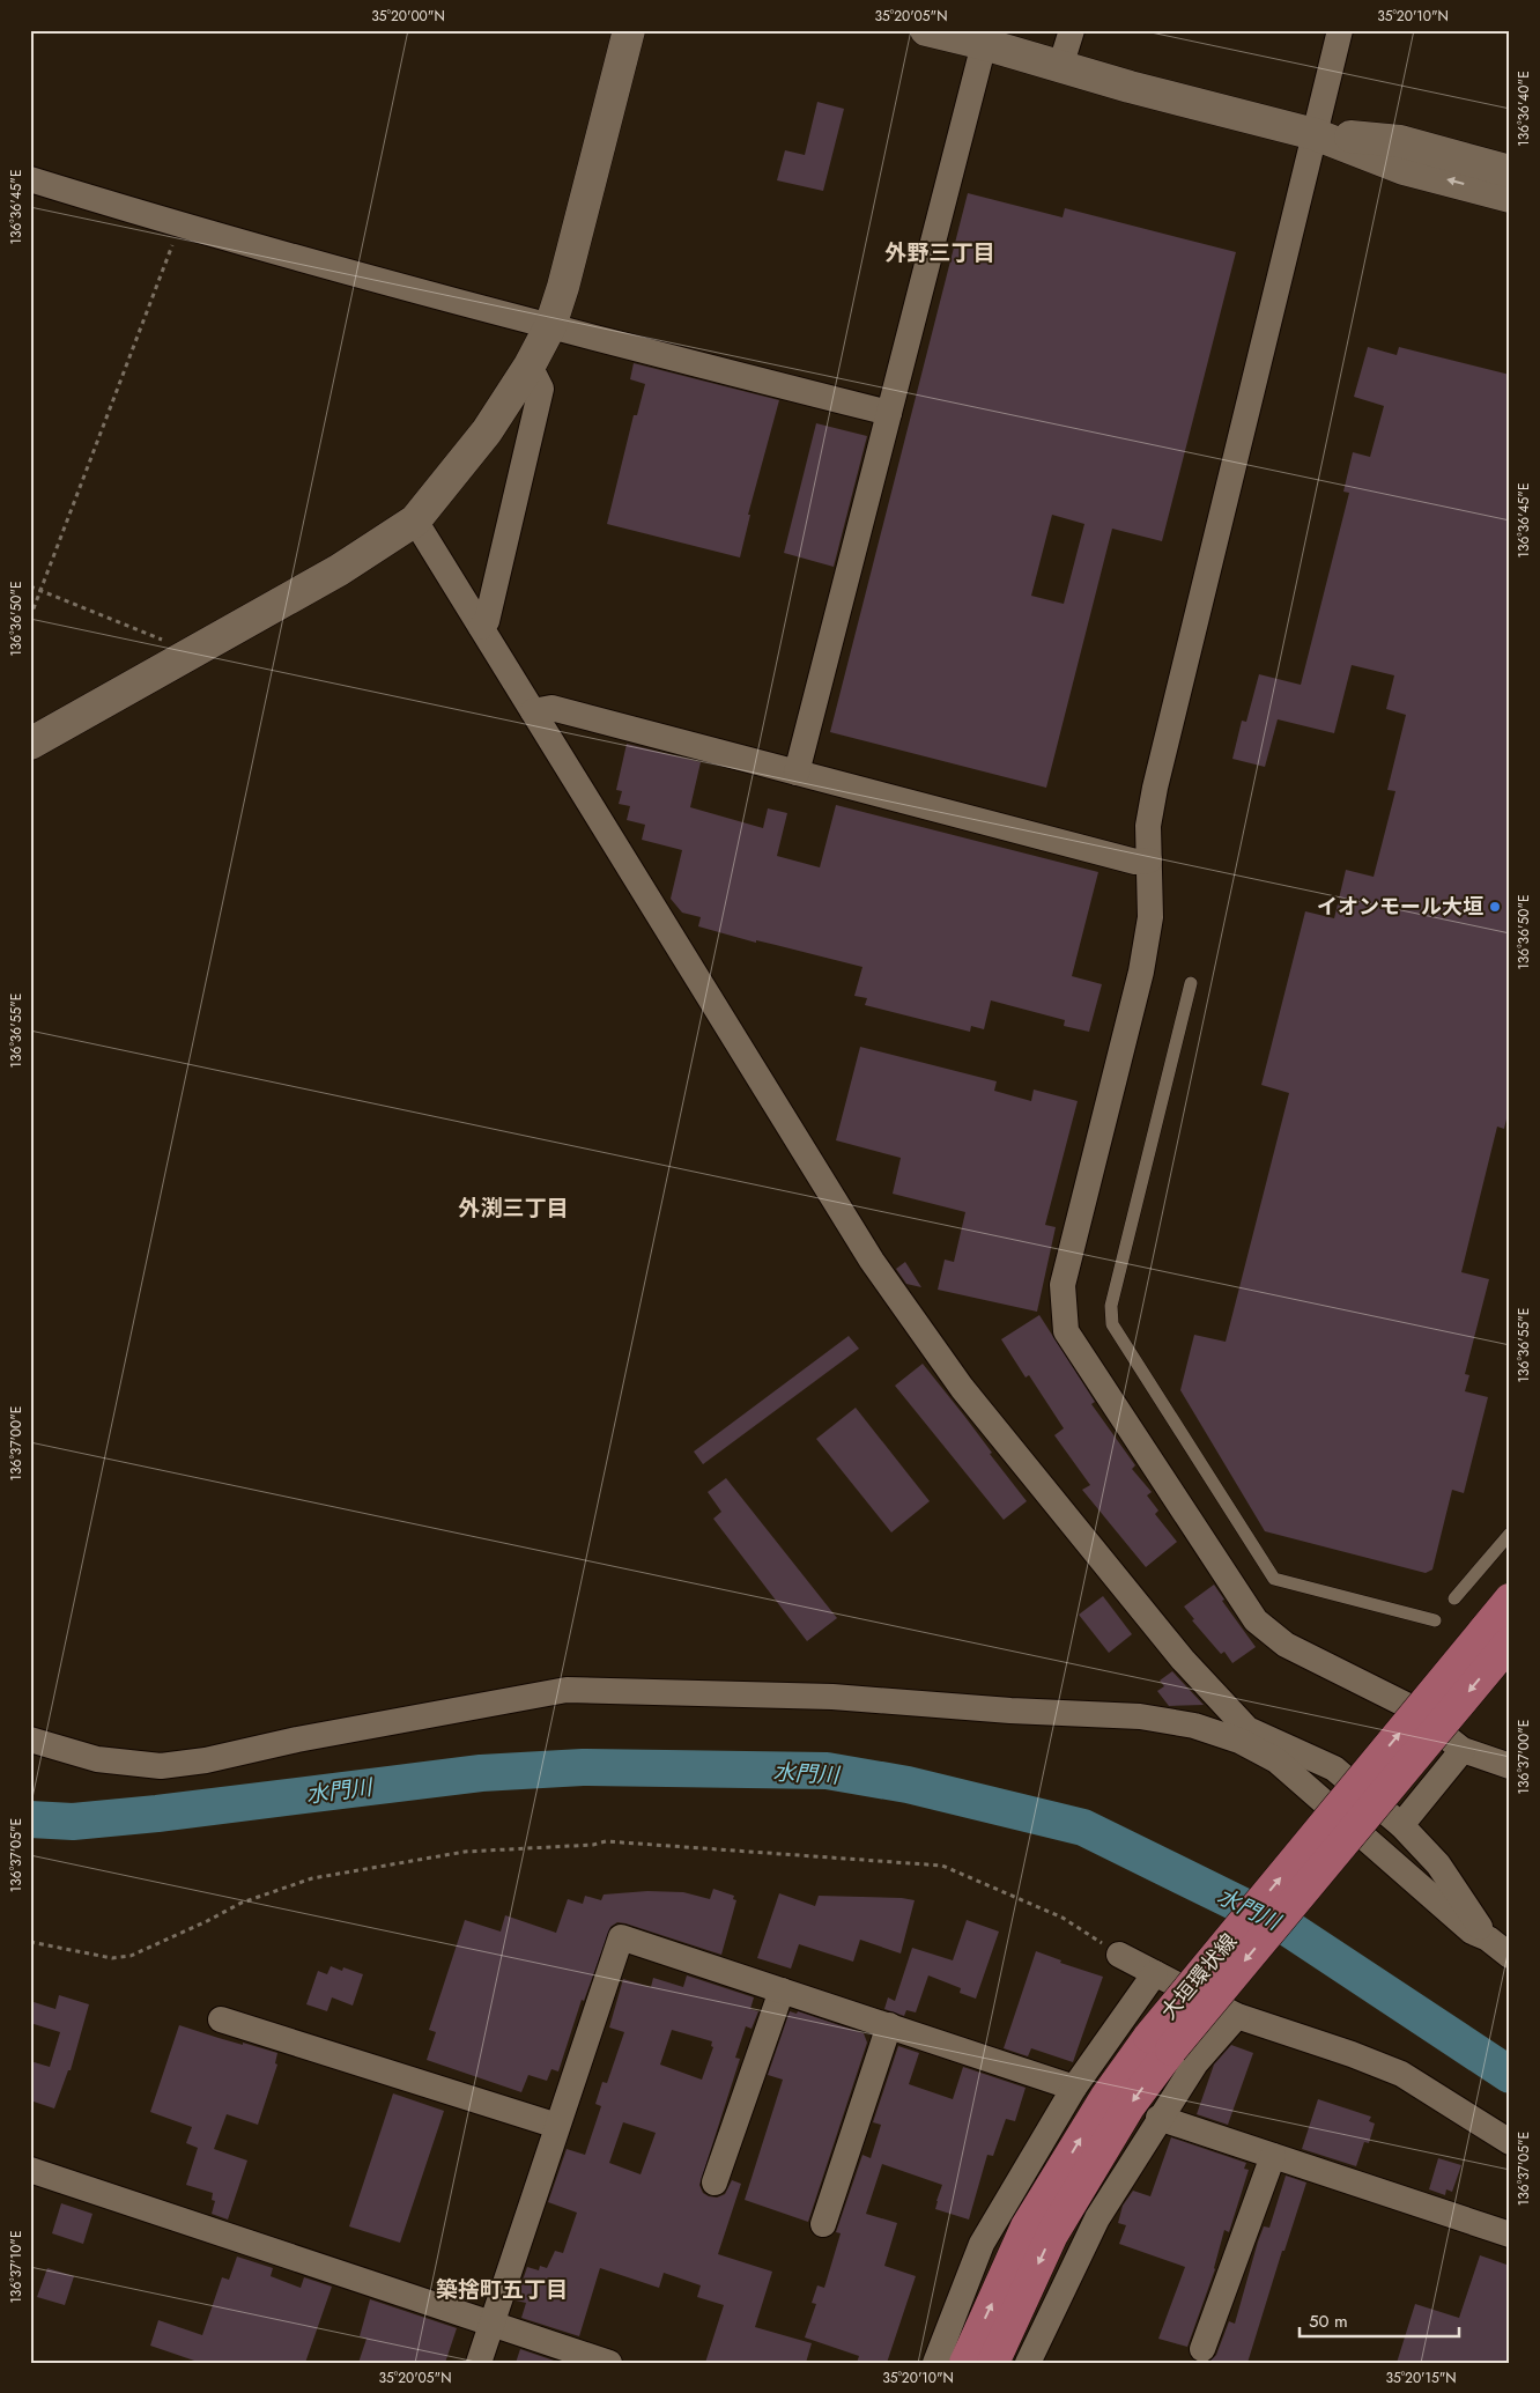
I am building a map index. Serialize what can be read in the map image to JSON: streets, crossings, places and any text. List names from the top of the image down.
{
  "streets": {
    "main road": ["大垣環状線"]
  },
  "districts": ["外野三丁目", "外渕三丁目", "築捨町五丁目"],
  "water": ["水門川"],
  "places": ["イオンモール大垣"],
  "scale_bar": "50 m",
  "coordinates": [
    "35°20'00\"N",
    "35°20'05\"N",
    "35°20'10\"N",
    "136°36'40\"E",
    "136°36'45\"E",
    "136°36'50\"E",
    "136°36'55\"E",
    "136°37'00\"E",
    "136°37'05\"E",
    "136°37'10\"E",
    "35°20'15\"N"
  ]
}
